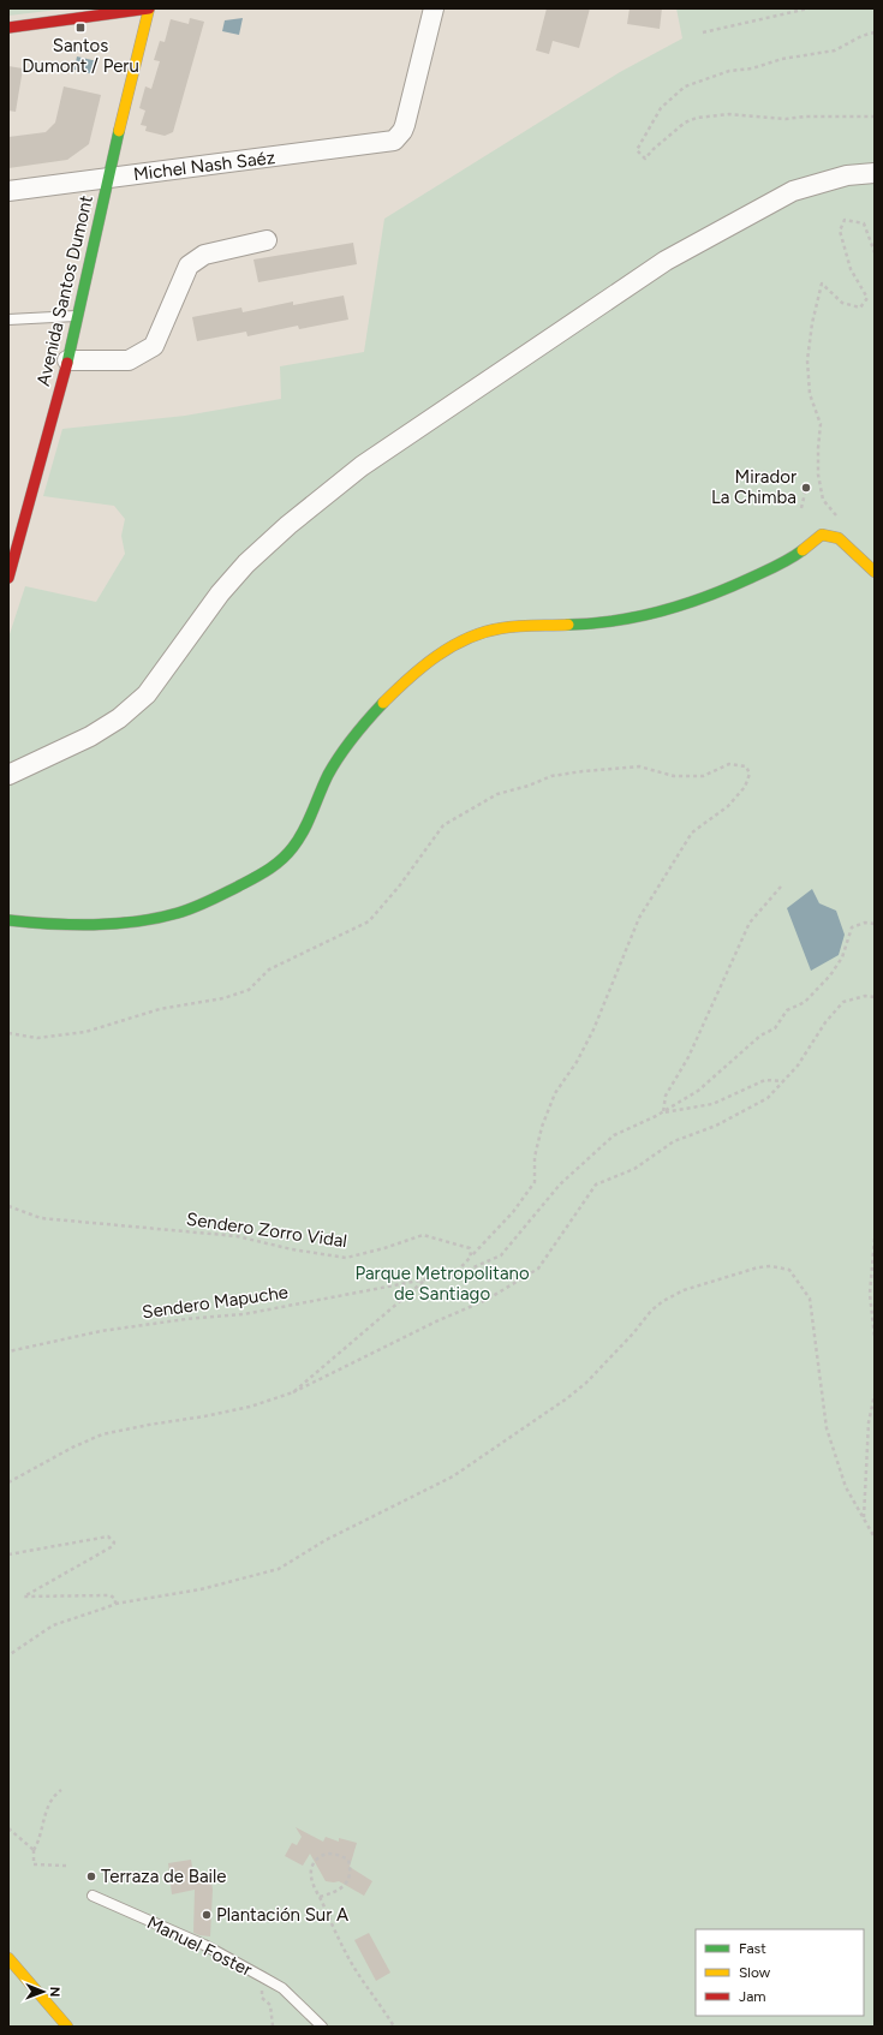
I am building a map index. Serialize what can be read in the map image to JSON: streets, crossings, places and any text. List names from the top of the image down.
{
  "streets": {
    "street": ["Michel Nash Saéz", "Avenida Santos Dumont"],
    "lane": ["Manuel Foster"],
    "path": ["Sendero Zorro Vidal", "Sendero Mapuche"]
  },
  "crossings": [
    ["Michel Nash Saéz", "Avenida Santos Dumont"]
  ],
  "parks": ["Parque Metropolitano de Santiago"],
  "places": {
    "transit": ["Santos Dumont / Peru"],
    "other": ["Mirador La Chimba", "Terraza de Baile", "Plantación Sur A"]
  },
  "legend": ["Fast", "Slow", "Jam"],
  "north": "right"
}
